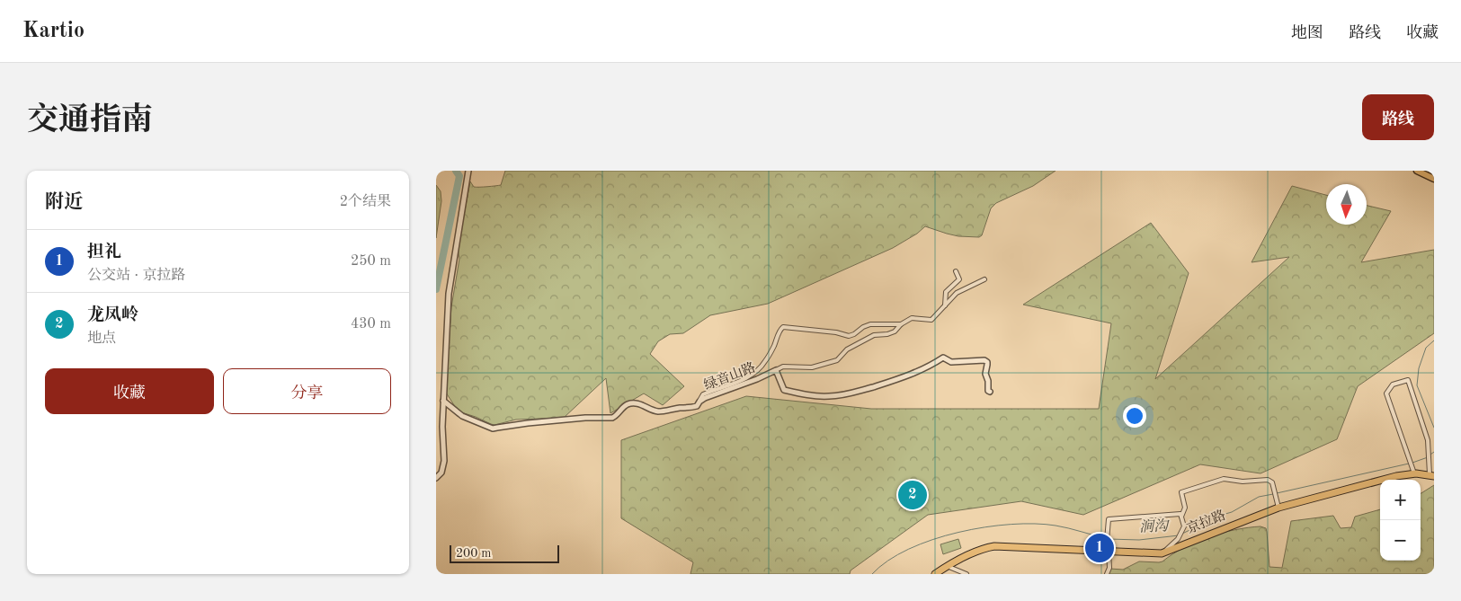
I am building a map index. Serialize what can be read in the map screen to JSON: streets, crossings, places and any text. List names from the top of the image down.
{
  "streets": {
    "highway": ["京拉路"],
    "street": ["绿音山路"]
  },
  "water": ["涧沟"],
  "scale_bar": "200 m",
  "north": "bottom",
  "page": {
    "header": "Kartio",
    "nav": ["地图", "路线", "收藏"],
    "title": "交通指南",
    "buttons": [
      "路线",
      ["收藏", "分享"]
    ],
    "heading": ["附近", "2个结果"],
    "list": [
      {
        "mark": "1",
        "name": "担礼",
        "note": "公交站 · 京拉路",
        "value": "250 m"
      },
      {
        "mark": "2",
        "name": "龙凤岭",
        "note": "地点",
        "value": "430 m"
      }
    ],
    "pins": ["2", "1"],
    "map_buttons": ["+", "−"],
    "scale": "200 m"
  }
}
